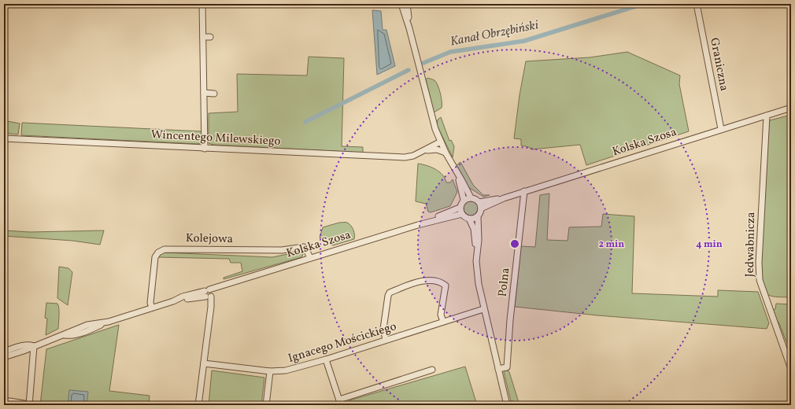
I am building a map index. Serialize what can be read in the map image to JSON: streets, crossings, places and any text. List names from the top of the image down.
{
  "streets": {
    "street": [
      "Graniczna",
      "Wincentego Milewskiego",
      "Kolska Szosa",
      "Kolejowa",
      "Jedwabnicza",
      "Polna",
      "Ignacego Mościckiego"
    ]
  },
  "crossings": [
    ["Graniczna", "Kolska Szosa"],
    ["Kolska Szosa", "Kolejowa"],
    ["Kolska Szosa", "Jedwabnicza"],
    ["Kolska Szosa", "Polna"]
  ],
  "water": ["Kanał Obrzębiński"],
  "rings": ["2 min", "4 min"]
}
